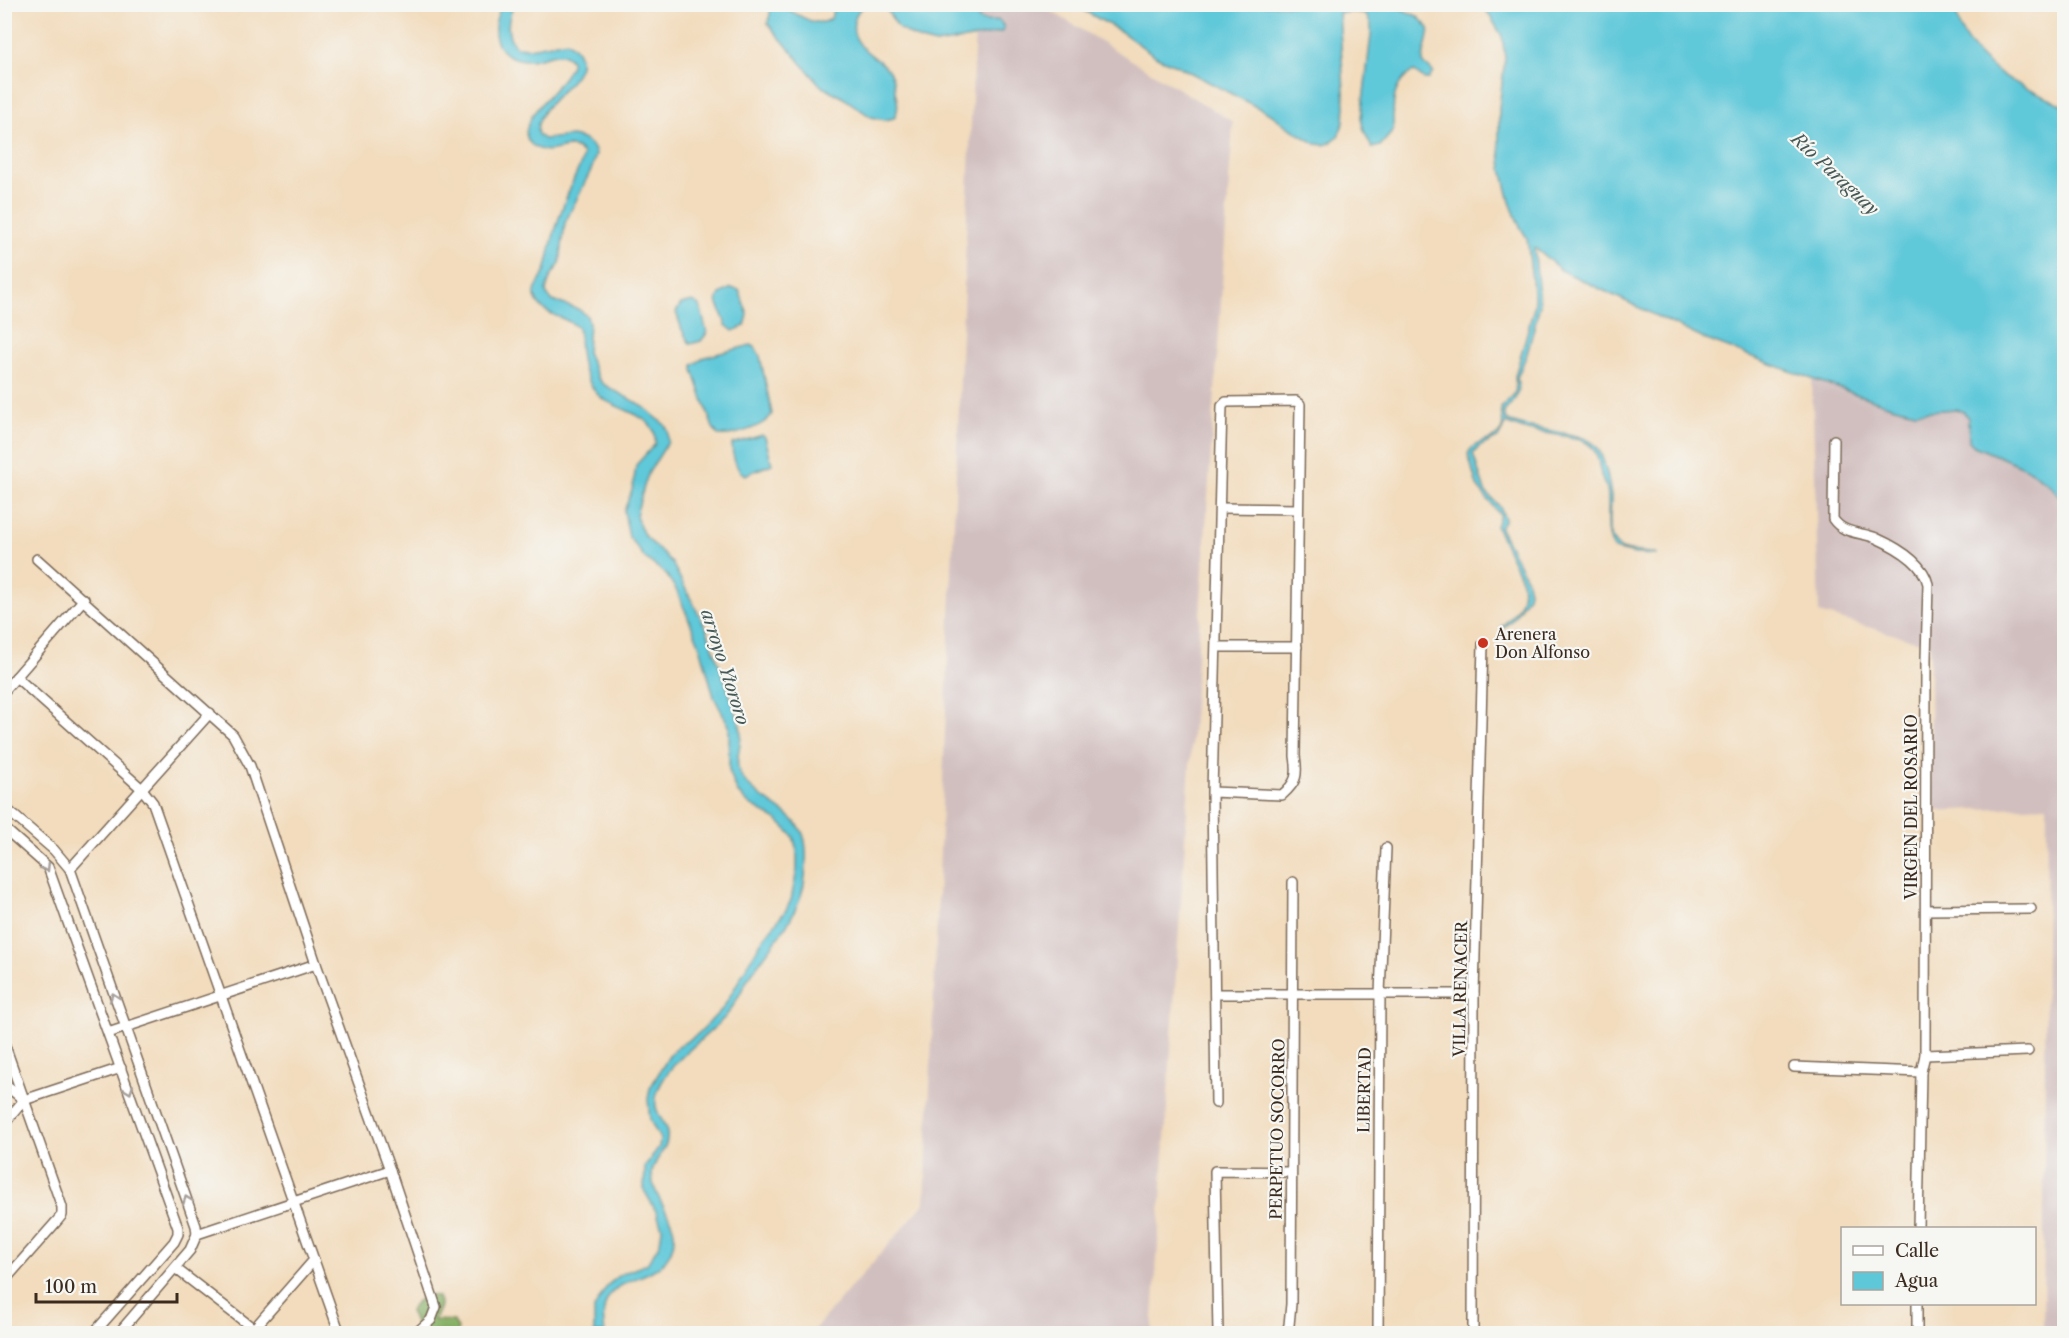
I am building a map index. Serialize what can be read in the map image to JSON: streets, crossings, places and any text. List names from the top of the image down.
{
  "streets": {
    "street": [
      "VIRGEN DEL ROSARIO",
      "VILLA RENACER",
      "LIBERTAD",
      "PERPETUO SOCORRO"
    ]
  },
  "water": ["Río Paraguay", "arroyo Ytororo"],
  "places": ["Arenera Don Alfonso"],
  "legend": ["Calle", "Agua"],
  "scale_bar": "100 m"
}
